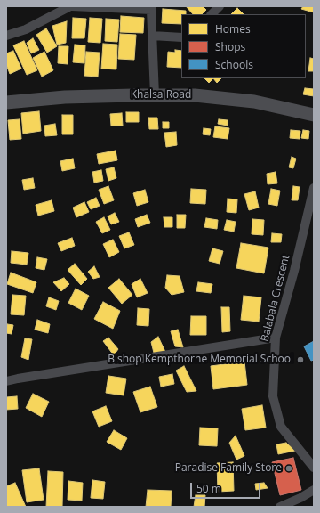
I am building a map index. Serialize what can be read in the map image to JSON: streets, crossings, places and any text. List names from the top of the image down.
{
  "streets": {
    "main road": ["Khalsa Road"],
    "street": ["Balabala Crescent"]
  },
  "places": ["Bishop Kempthorne Memorial School", "Paradise Family Store"],
  "legend": ["Homes", "Shops", "Schools"],
  "scale_bar": "50 m"
}
